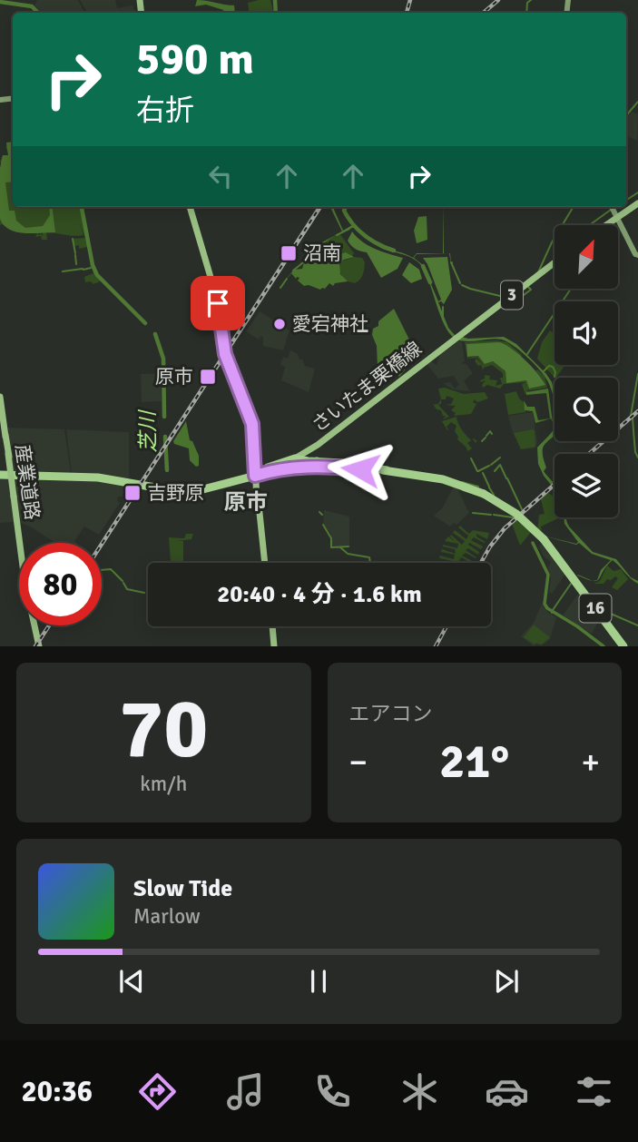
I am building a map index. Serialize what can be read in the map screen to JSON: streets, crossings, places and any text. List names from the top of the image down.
{
  "streets": {
    "highway": ["16"],
    "main road": ["3", "さいたま栗橋線", "産業道路"]
  },
  "crossings": [
    ["さいたま栗橋線", "16"]
  ],
  "districts": ["原市"],
  "water": ["芝川"],
  "places": {
    "transit": ["沼南", "原市", "吉野原"],
    "other": ["愛宕神社"]
  },
  "north": "top right",
  "page": {
    "turn": ["590 m", "右折"],
    "limit": "80",
    "trip": "20:40 · 4 分 · 1.6 km",
    "tile": [
      ["70", "km/h"],
      "エアコン"
    ],
    "heat": ["−", "21°", "+"],
    "song": ["Slow Tide", "Marlow"],
    "tabs": "20:36"
  }
}
